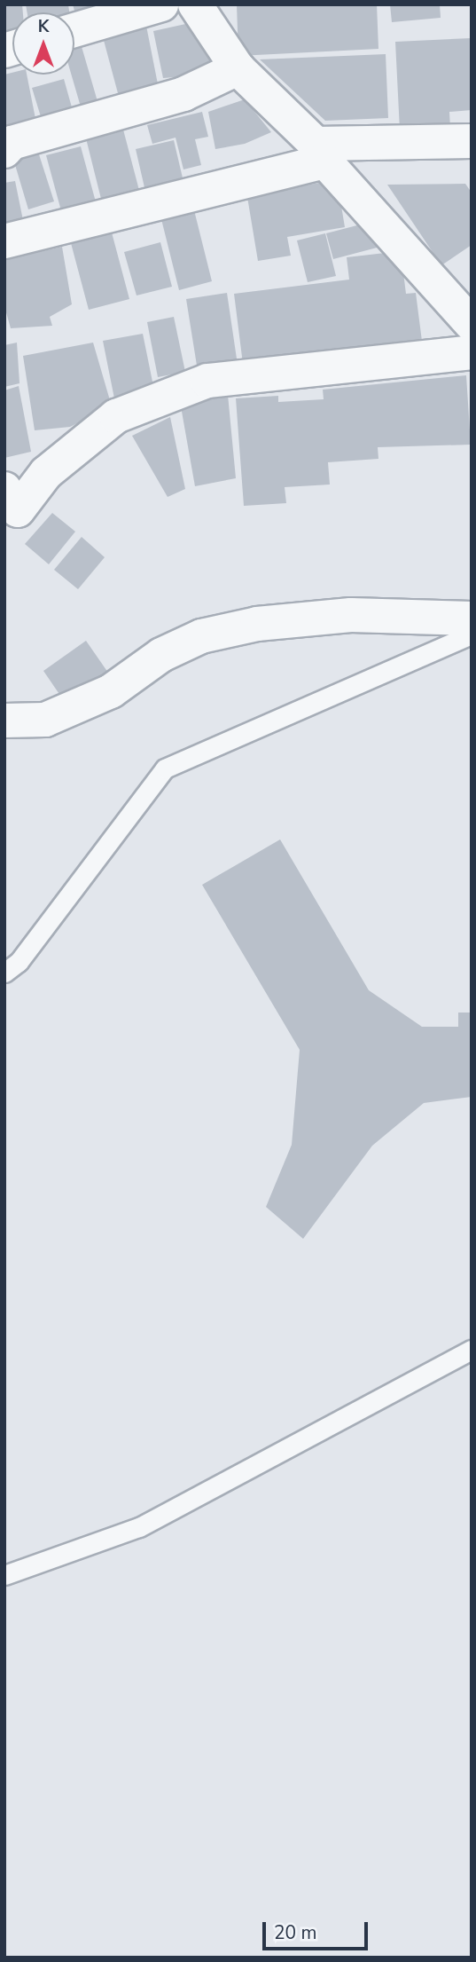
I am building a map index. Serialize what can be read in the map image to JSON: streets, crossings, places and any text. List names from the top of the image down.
{
  "scale_bar": "20 m",
  "north": "top"
}
